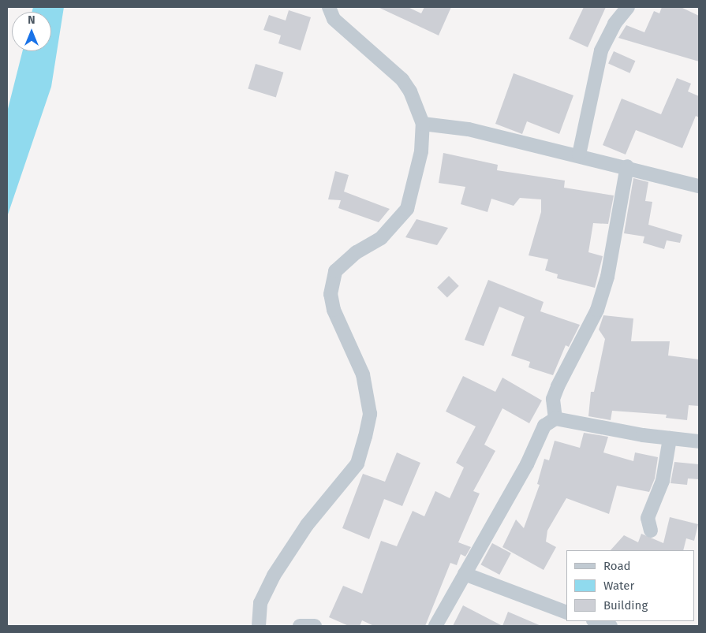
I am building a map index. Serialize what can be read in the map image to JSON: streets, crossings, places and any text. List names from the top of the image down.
{
  "legend": ["Road", "Water", "Building"],
  "north": "top"
}
